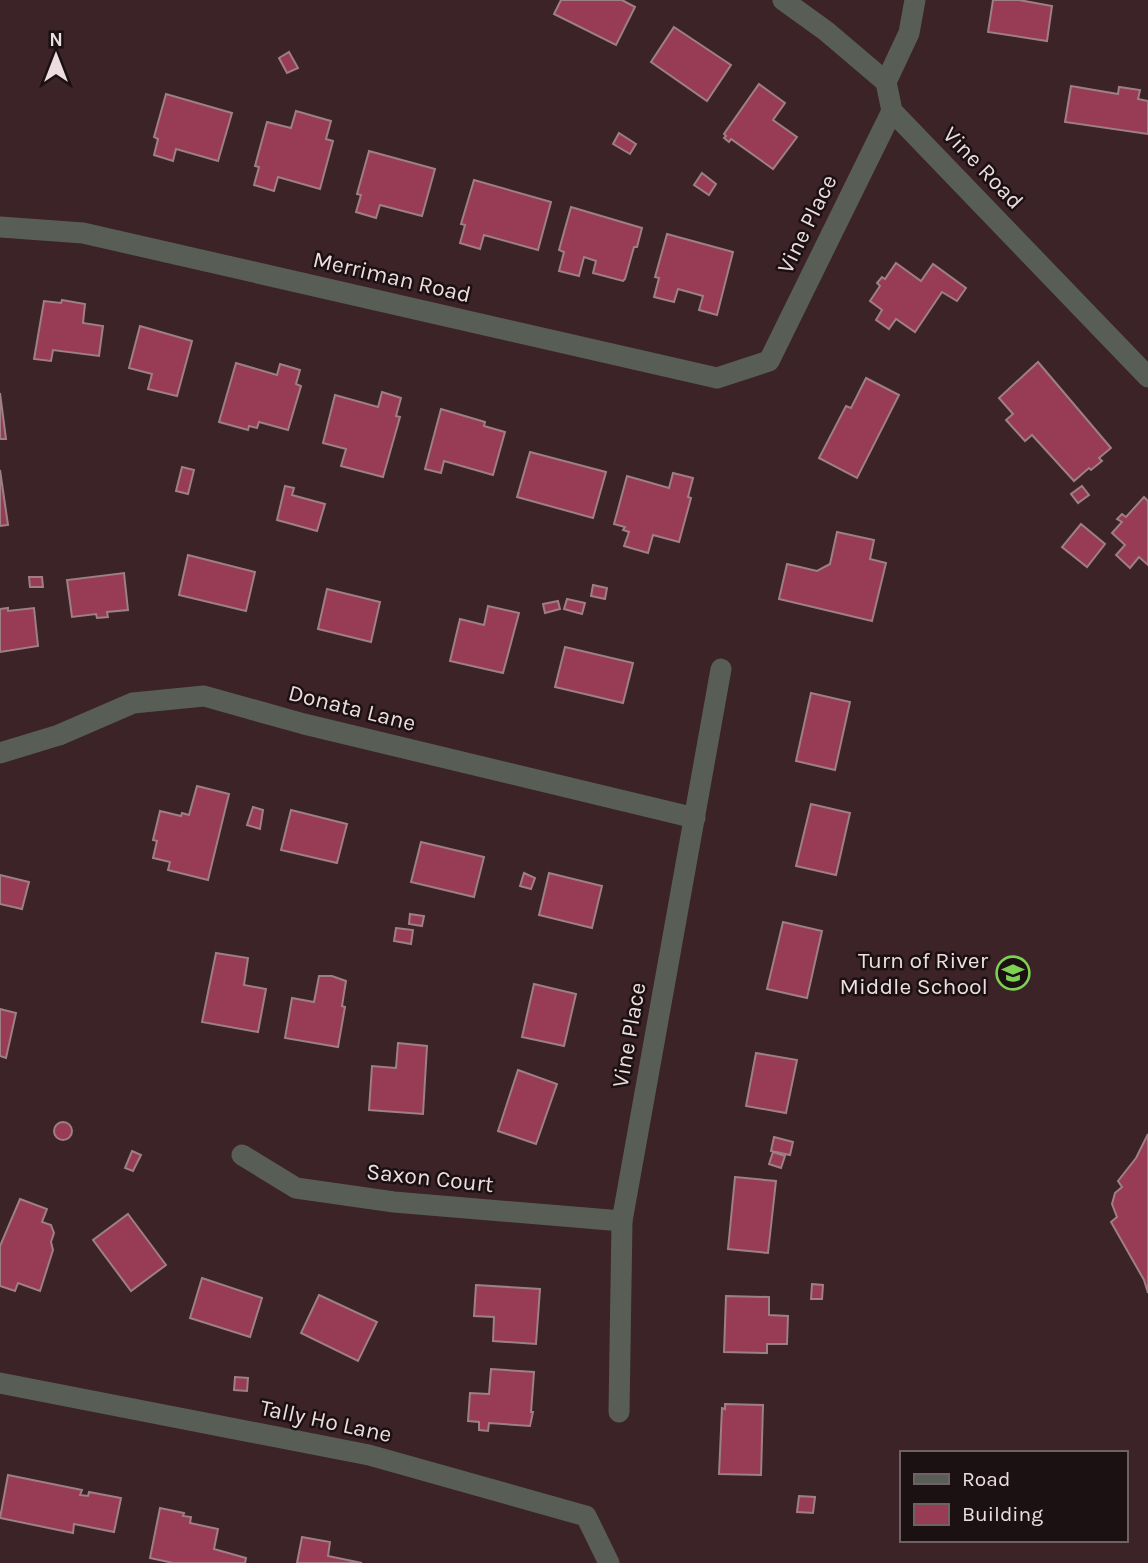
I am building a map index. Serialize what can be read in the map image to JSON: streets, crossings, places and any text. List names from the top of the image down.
{
  "streets": {
    "street": [
      "Vine Road",
      "Vine Place",
      "Merriman Road",
      "Donata Lane",
      "Saxon Court",
      "Tally Ho Lane"
    ]
  },
  "crossings": [
    ["Vine Road", "Vine Place"],
    ["Vine Place", "Merriman Road"],
    ["Vine Place", "Donata Lane"],
    ["Vine Place", "Saxon Court"]
  ],
  "places": {
    "school or university": ["Turn of River Middle School"]
  },
  "legend": ["Road", "Building"],
  "north": "top"
}
